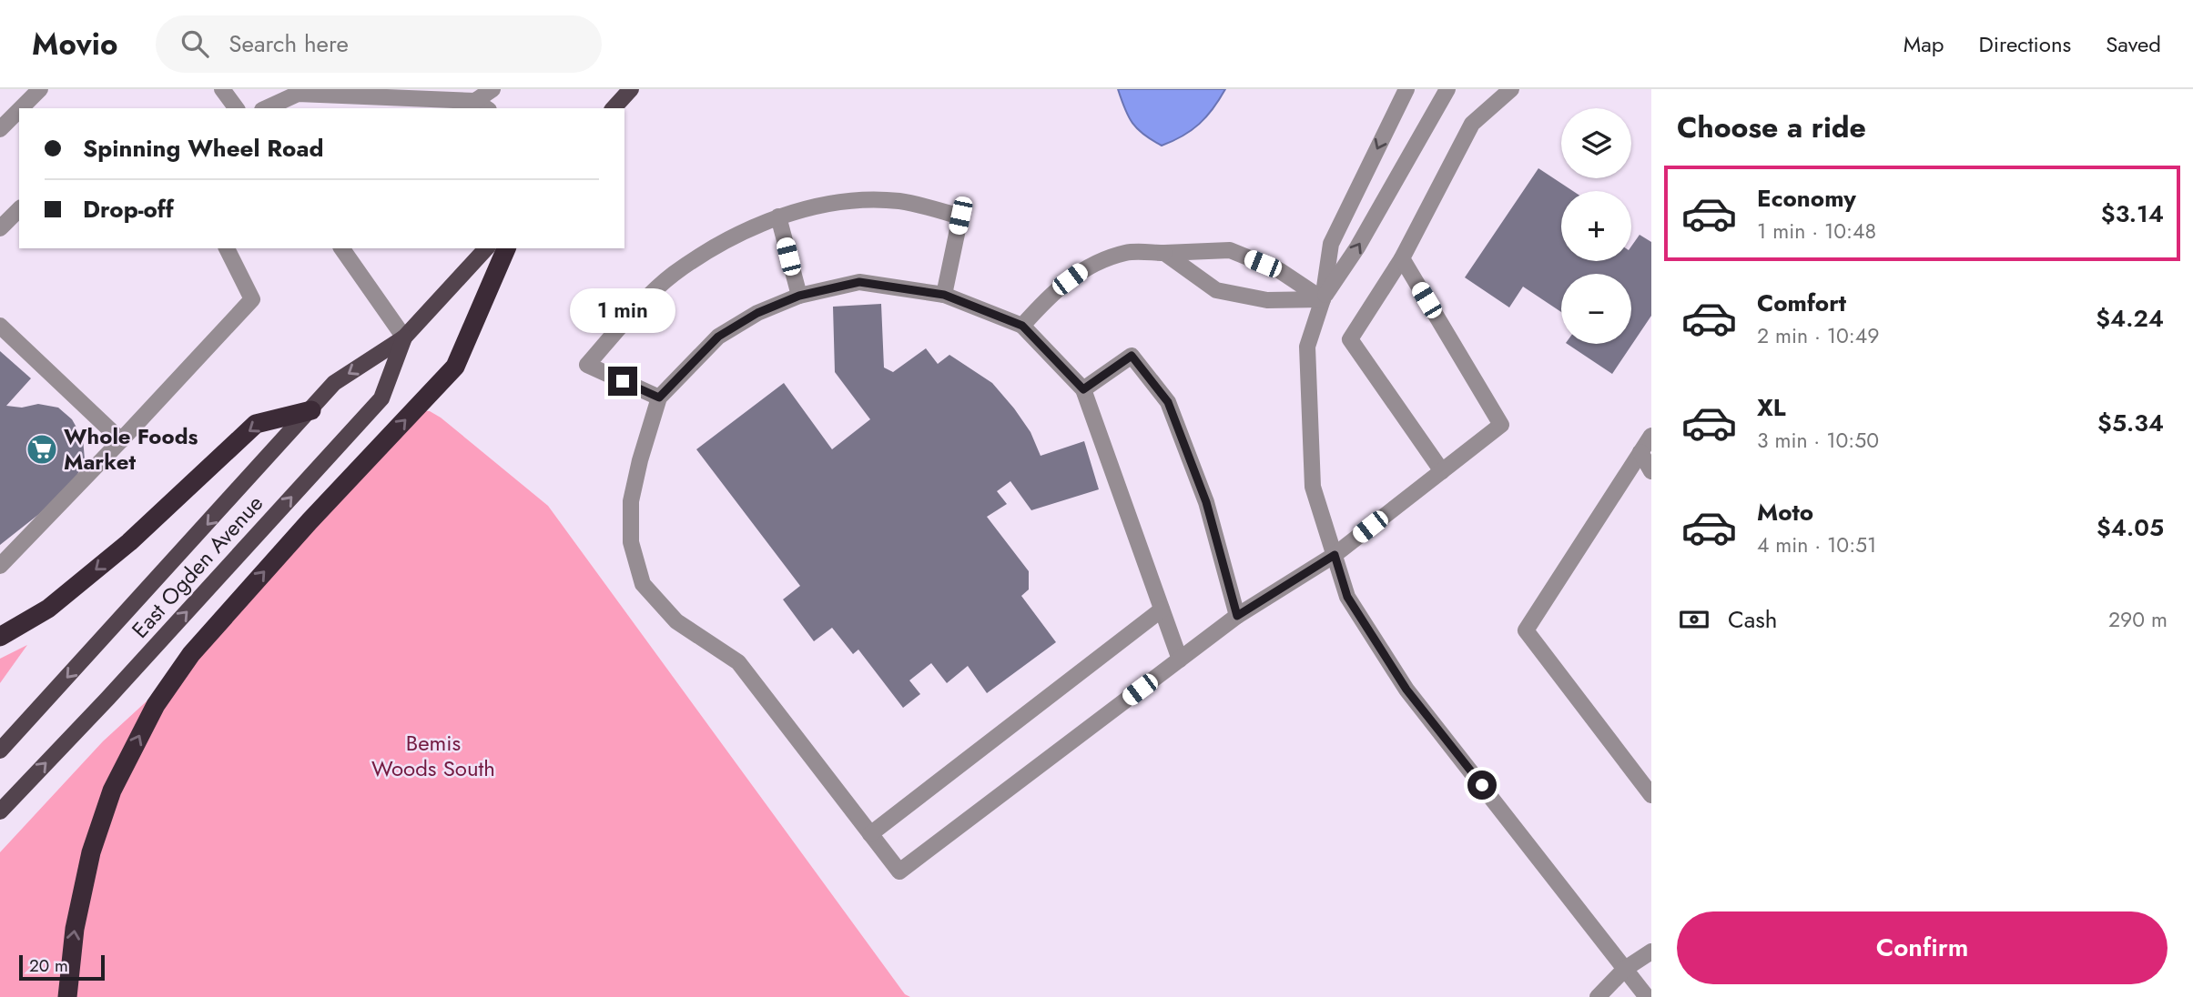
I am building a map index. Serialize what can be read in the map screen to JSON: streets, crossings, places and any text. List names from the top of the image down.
{
  "streets": {
    "main road": ["East Ogden Avenue"]
  },
  "parks": ["Bemis Woods South"],
  "places": {
    "supermarket": ["Whole Foods Market"]
  },
  "scale_bar": "20 m",
  "page": {
    "header": "Movio",
    "search": "Search here",
    "nav": ["Map", "Directions", "Saved"],
    "heading": "Choose a ride",
    "map_buttons": ["+", "−"],
    "banner": ["Spinning Wheel Road", "Drop-off"],
    "list": [
      {
        "name": "Economy",
        "note": "1 min · 10:48",
        "value": "$3.14"
      },
      {
        "name": "Comfort",
        "note": "2 min · 10:49",
        "value": "$4.24"
      },
      {
        "name": "XL",
        "note": "3 min · 10:50",
        "value": "$5.34"
      },
      {
        "name": "Moto",
        "note": "4 min · 10:51",
        "value": "$4.05"
      }
    ],
    "bubble": "1 min",
    "pay": ["Cash", "290 m"],
    "buttons": "Confirm",
    "scale": "20 m"
  }
}
